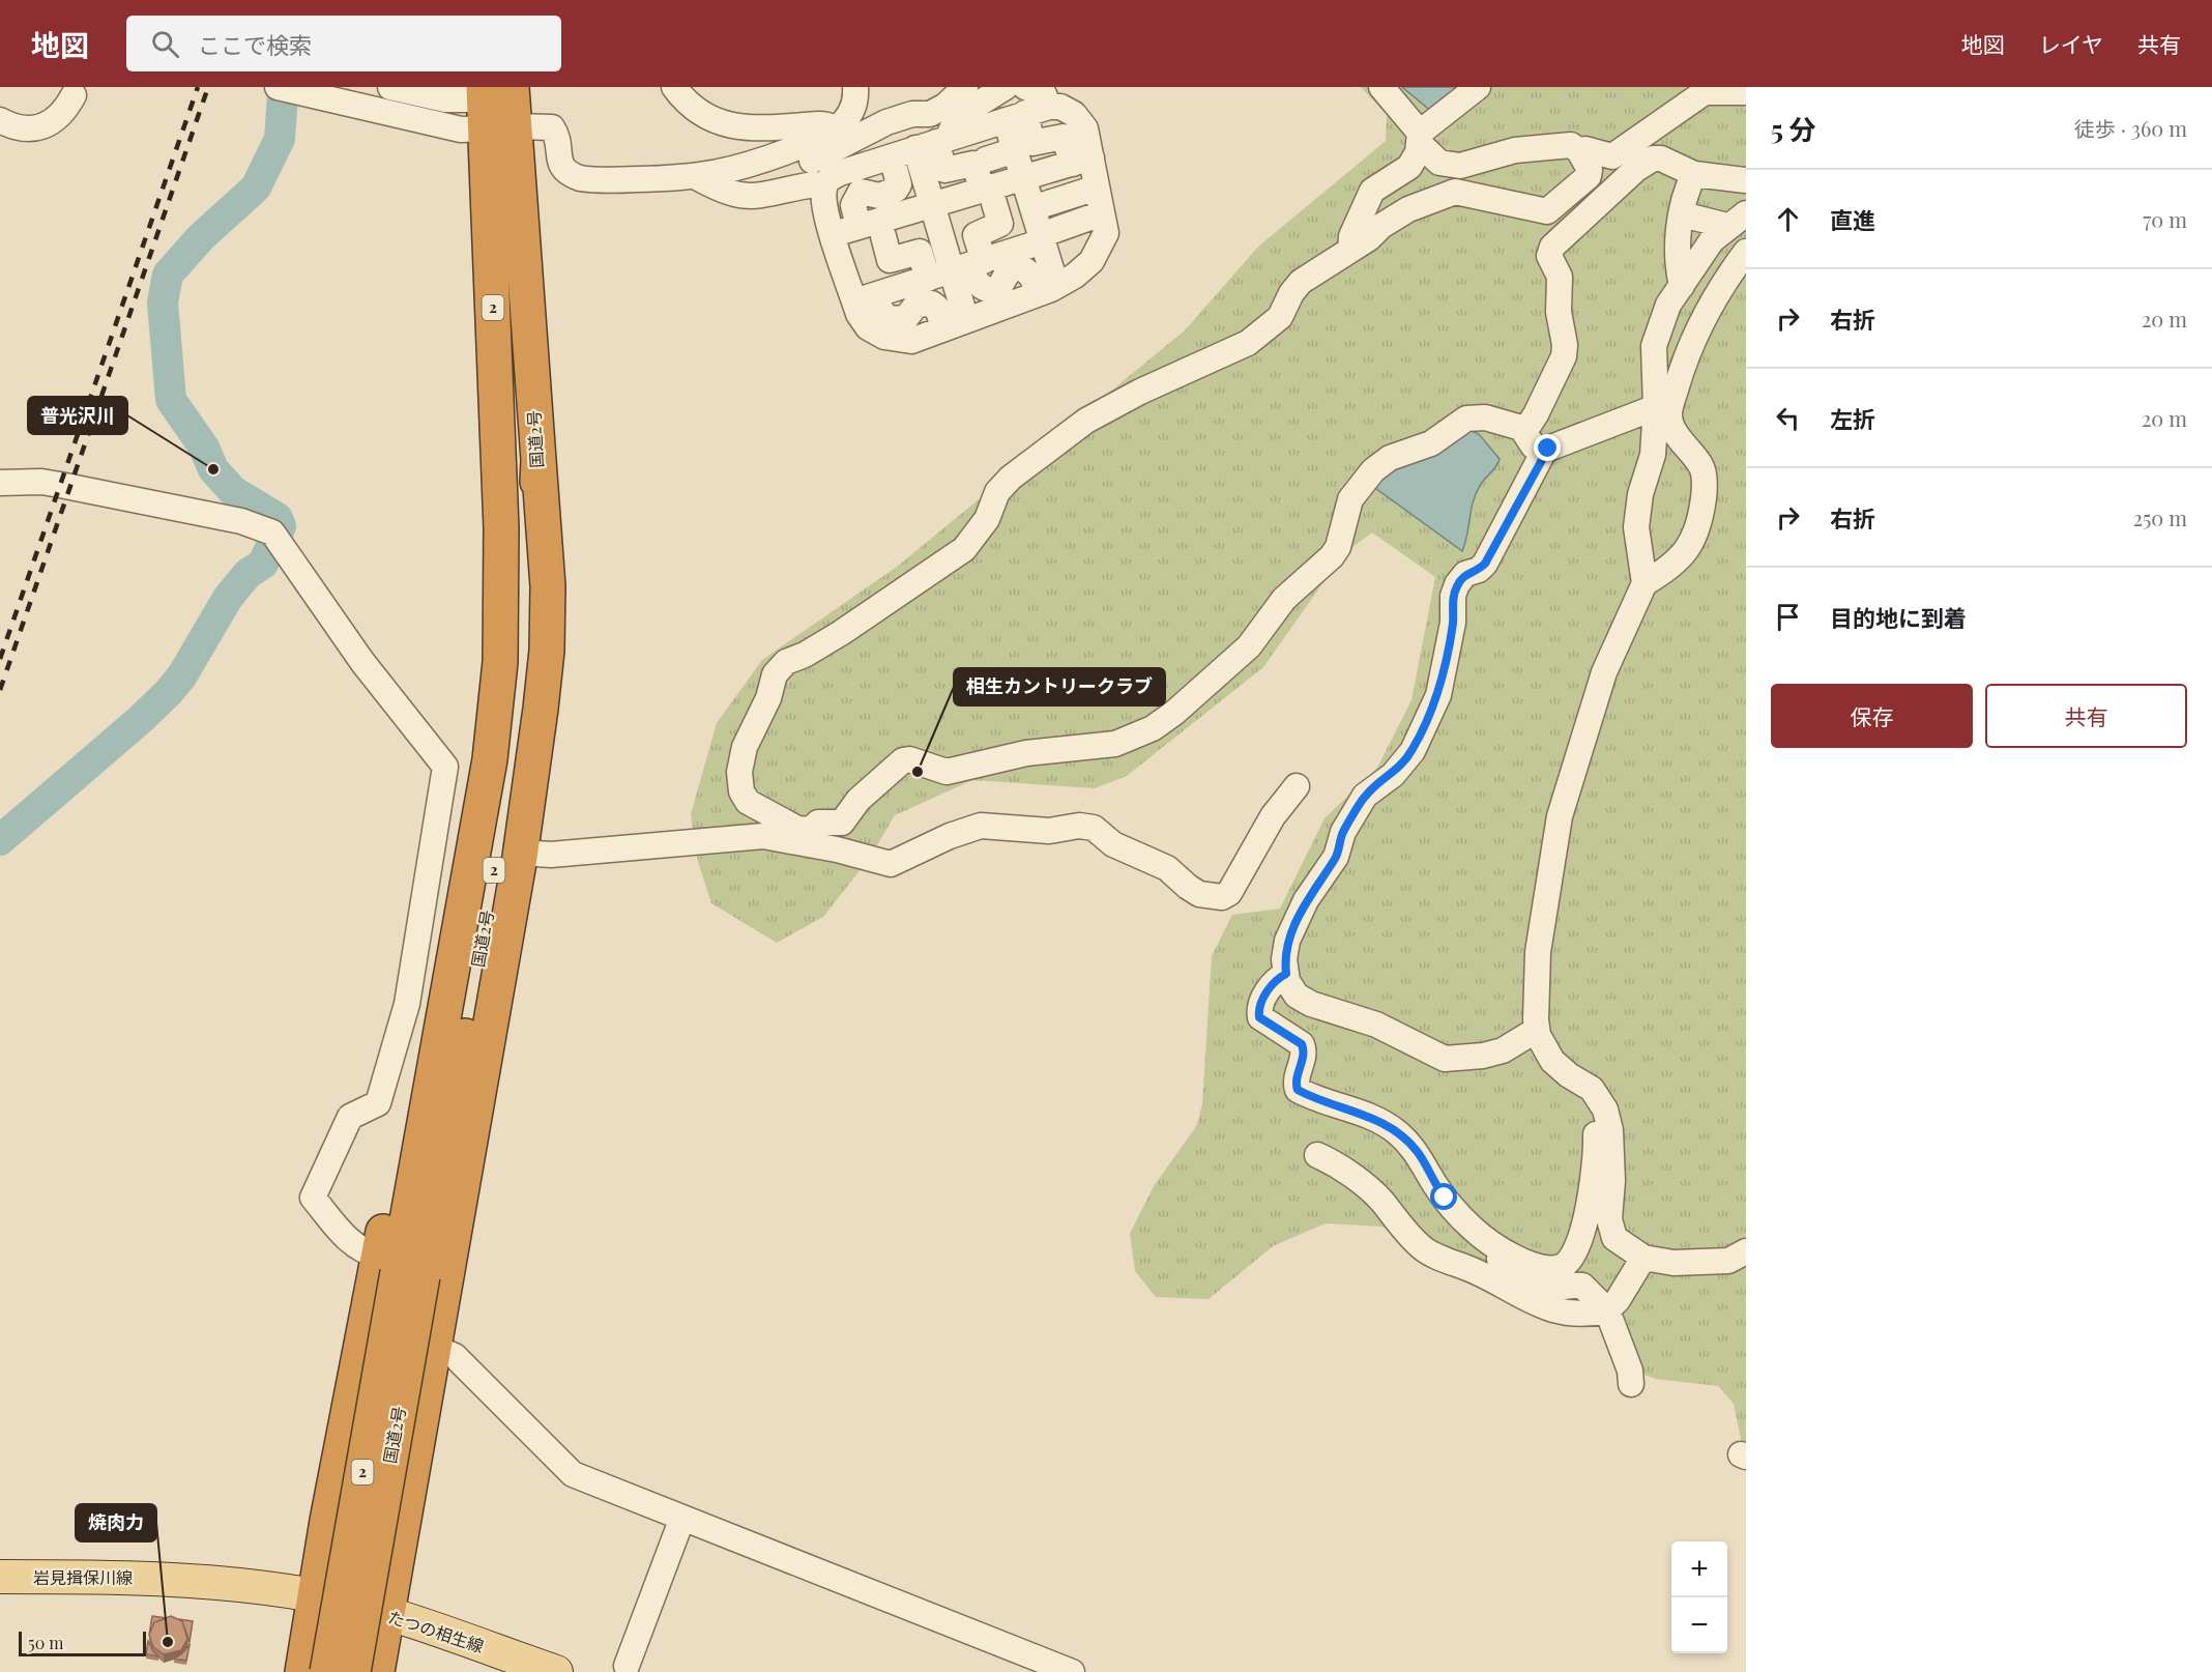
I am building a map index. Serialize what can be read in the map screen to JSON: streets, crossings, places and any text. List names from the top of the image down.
{
  "streets": {
    "highway": ["2", "国道2号"],
    "main road": ["岩見揖保川線", "たつの相生線"]
  },
  "crossings": [
    ["岩見揖保川線", "たつの相生線"]
  ],
  "places": ["普光沢川", "相生カントリークラブ", "焼肉力"],
  "scale_bar": "50 m",
  "page": {
    "header": "地図",
    "search": "ここで検索",
    "nav": ["地図", "レイヤ", "共有"],
    "heading": ["5 分", "徒歩 · 360 m"],
    "list": [
      ["直進", "70 m"],
      ["右折", "20 m"],
      ["左折", "20 m"],
      ["右折", "250 m"],
      "目的地に到着"
    ],
    "buttons": ["保存", "共有"],
    "map_buttons": ["+", "−"],
    "scale": "50 m"
  }
}
